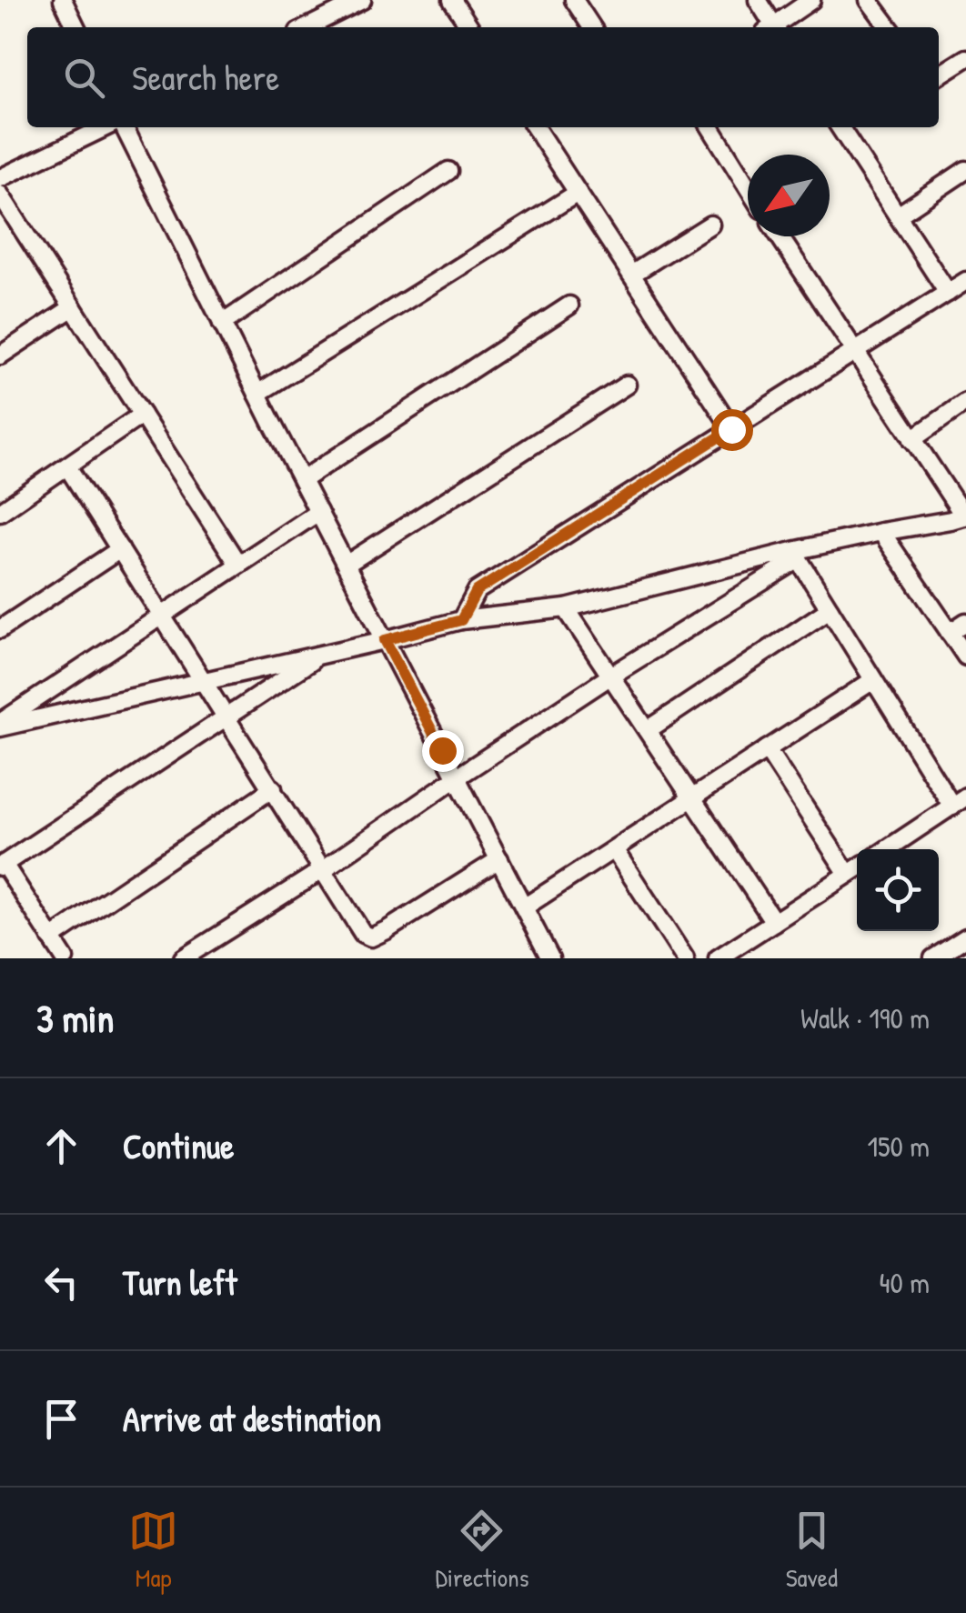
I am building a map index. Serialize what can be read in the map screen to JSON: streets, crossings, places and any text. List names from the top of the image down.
{
  "north": "bottom left",
  "page": {
    "search": "Search here",
    "heading": ["3 min", "Walk · 190 m"],
    "list": [
      ["Continue", "150 m"],
      ["Turn left", "40 m"],
      "Arrive at destination"
    ],
    "nav": ["Map", "Directions", "Saved"]
  }
}
